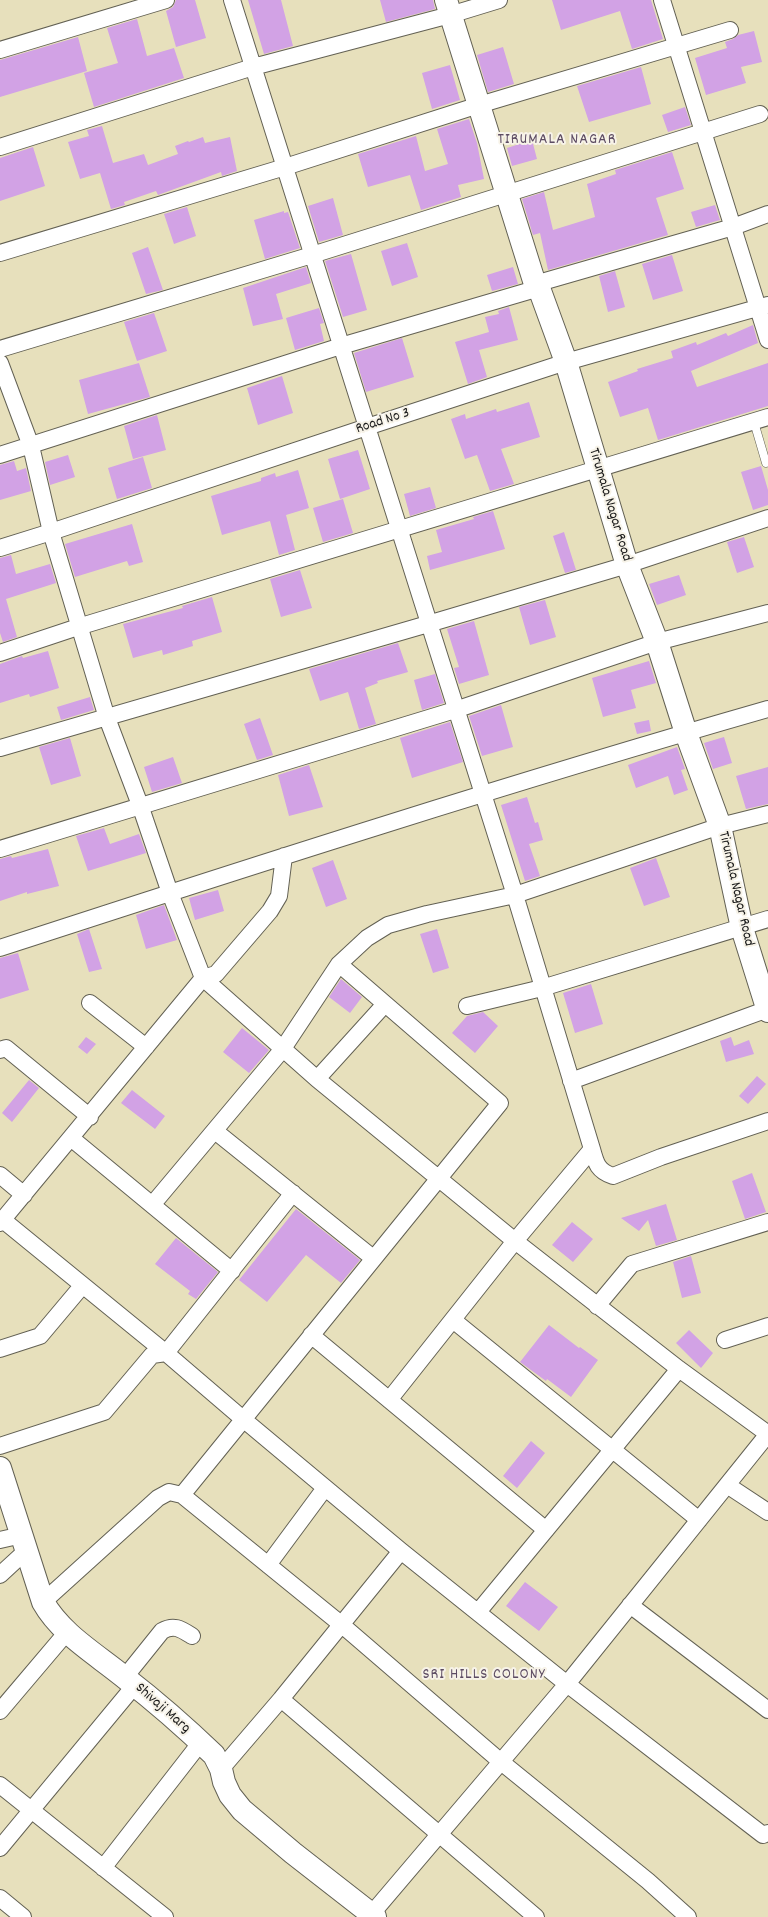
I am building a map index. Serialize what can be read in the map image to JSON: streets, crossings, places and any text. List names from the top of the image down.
{
  "streets": {
    "street": ["Road No 3", "Tirumala Nagar Road", "Shivaji Marg"]
  },
  "crossings": [
    ["Road No 3", "Tirumala Nagar Road"]
  ],
  "districts": ["TIRUMALA NAGAR", "SRI HILLS COLONY"]
}
